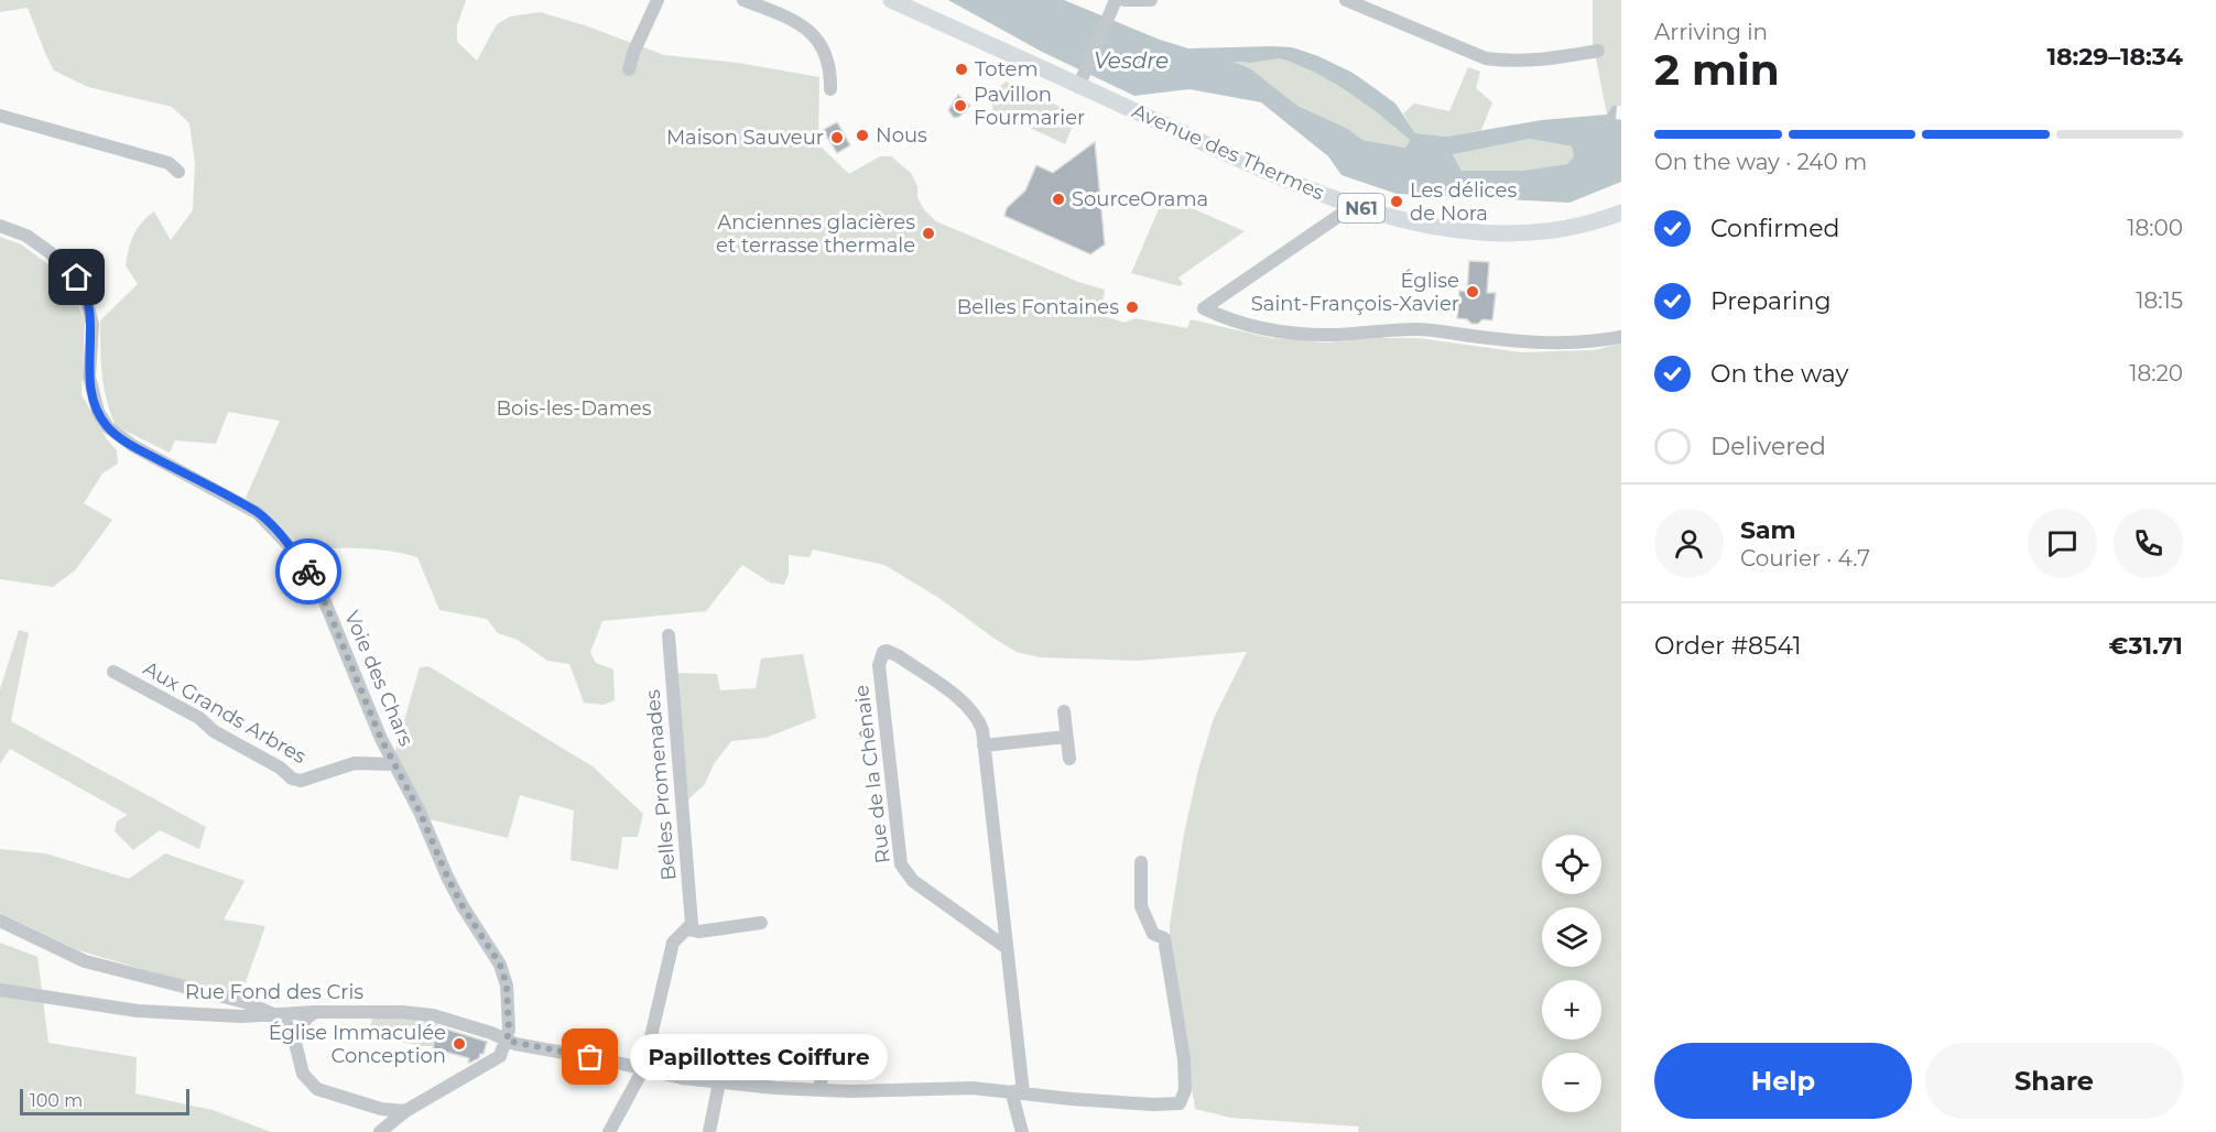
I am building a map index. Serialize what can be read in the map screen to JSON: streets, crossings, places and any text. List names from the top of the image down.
{
  "streets": {
    "main road": ["Avenue des Thermes", "N61"],
    "street": [
      "Voie des Chars",
      "Aux Grands Arbres",
      "Rue de la Chênaie",
      "Belles Promenades",
      "Rue Fond des Cris"
    ]
  },
  "crossings": [
    ["Voie des Chars", "Aux Grands Arbres"],
    ["Voie des Chars", "Rue Fond des Cris"],
    ["Rue de la Chênaie", "Rue Fond des Cris"]
  ],
  "water": ["Vesdre"],
  "parks": ["Bois-les-Dames"],
  "places": [
    "Totem",
    "Pavillon Fourmarier",
    "Nous",
    "Maison Sauveur",
    "SourceOrama",
    "Les délices de Nora",
    "Anciennes glacières et terrasse thermale",
    "Église Saint-François-Xavier",
    "Belles Fontaines",
    "Église Immaculée Conception",
    "Papillottes Coiffure"
  ],
  "scale_bar": "100 m",
  "page": {
    "heading": ["2 min", "Arriving in", "18:29–18:34"],
    "panel": [
      "Sam",
      "Courier · 4.7",
      "Order #8541",
      "€31.71"
    ],
    "bar": "On the way · 240 m",
    "list": [
      ["Confirmed", "18:00"],
      ["Preparing", "18:15"],
      ["On the way", "18:20"],
      "Delivered"
    ],
    "map_buttons": ["+", "−"],
    "buttons": ["Help", "Share"],
    "bubble": "Papillottes Coiffure",
    "scale": "100 m"
  }
}
